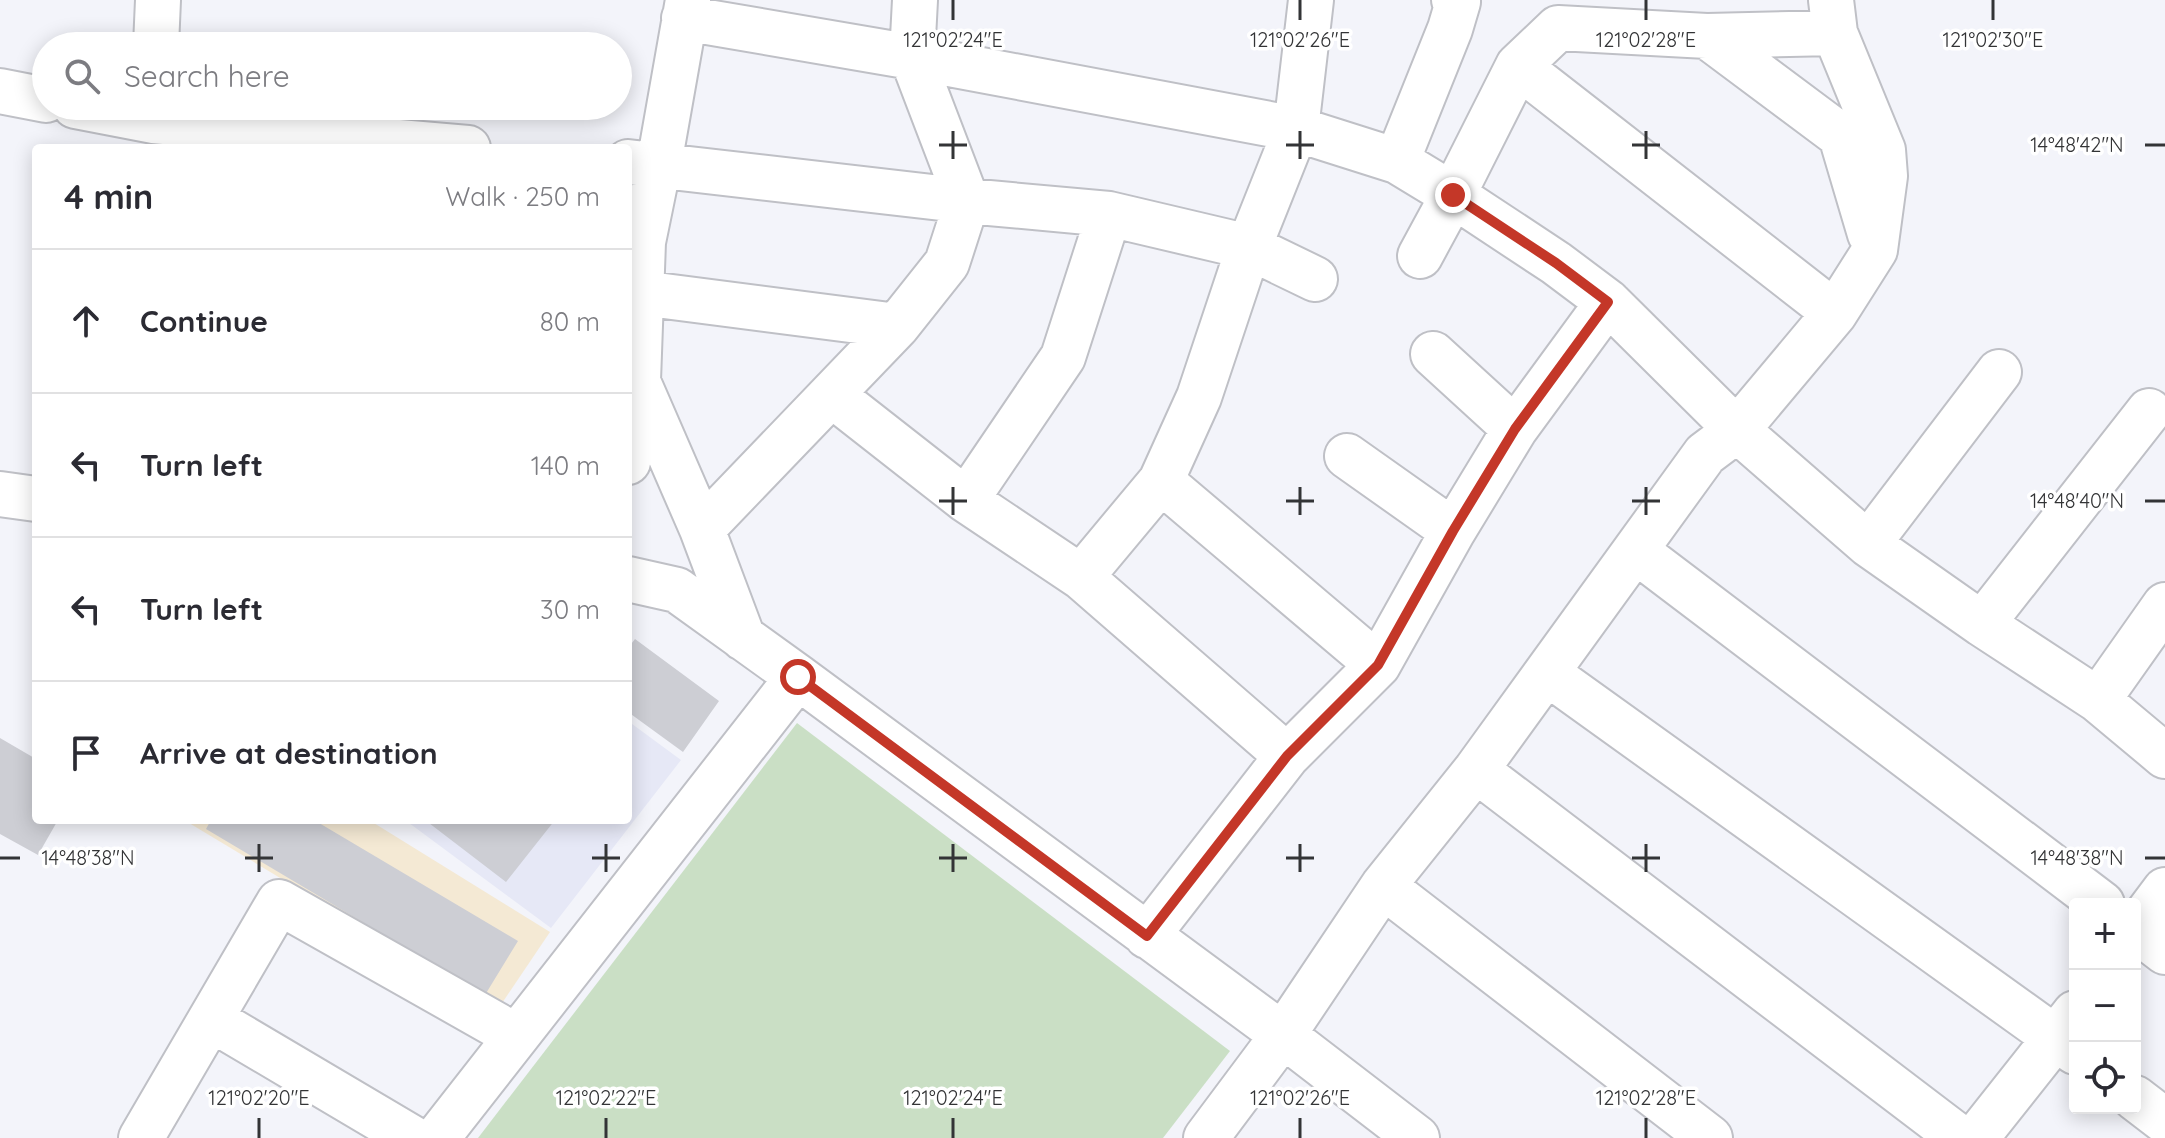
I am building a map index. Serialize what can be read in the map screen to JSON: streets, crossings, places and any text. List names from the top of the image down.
{
  "page": {
    "search": "Search here",
    "heading": ["4 min", "Walk · 250 m"],
    "list": [
      ["Continue", "80 m"],
      ["Turn left", "140 m"],
      ["Turn left", "30 m"],
      "Arrive at destination"
    ],
    "map_buttons": ["+", "−"]
  },
  "coordinates": [
    "121°02'24\"E",
    "121°02'26\"E",
    "121°02'28\"E",
    "121°02'30\"E",
    "14°48'42\"N",
    "14°48'40\"N",
    "14°48'38\"N",
    "121°02'20\"E",
    "121°02'22\"E"
  ]
}
